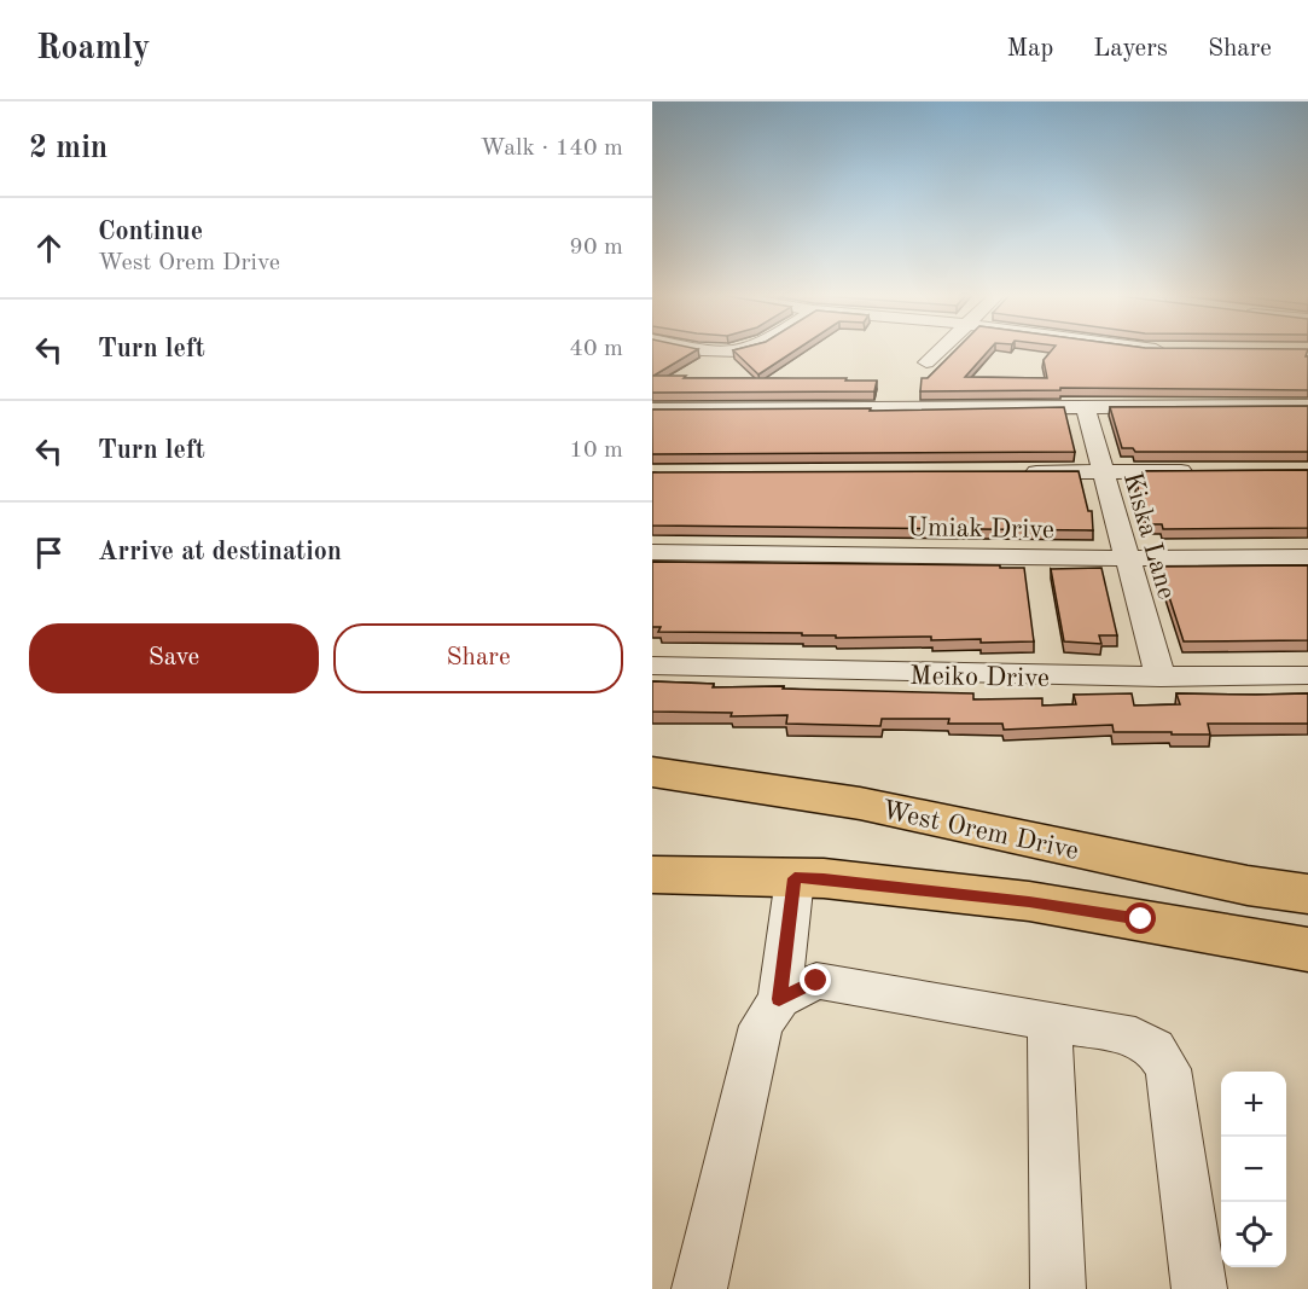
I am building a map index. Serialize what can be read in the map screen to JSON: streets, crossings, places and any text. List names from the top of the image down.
{
  "streets": {
    "main road": ["West Orem Drive"],
    "street": ["Umiak Drive", "Kiska Lane", "Meiko Drive"]
  },
  "crossings": [
    ["Umiak Drive", "Kiska Lane"],
    ["Kiska Lane", "Meiko Drive"]
  ],
  "page": {
    "header": "Roamly",
    "nav": ["Map", "Layers", "Share"],
    "heading": ["2 min", "Walk · 140 m"],
    "list": [
      ["Continue", "West Orem Drive", "90 m"],
      ["Turn left", "40 m"],
      ["Turn left", "10 m"],
      "Arrive at destination"
    ],
    "buttons": ["Save", "Share"],
    "map_buttons": ["+", "−"]
  }
}
